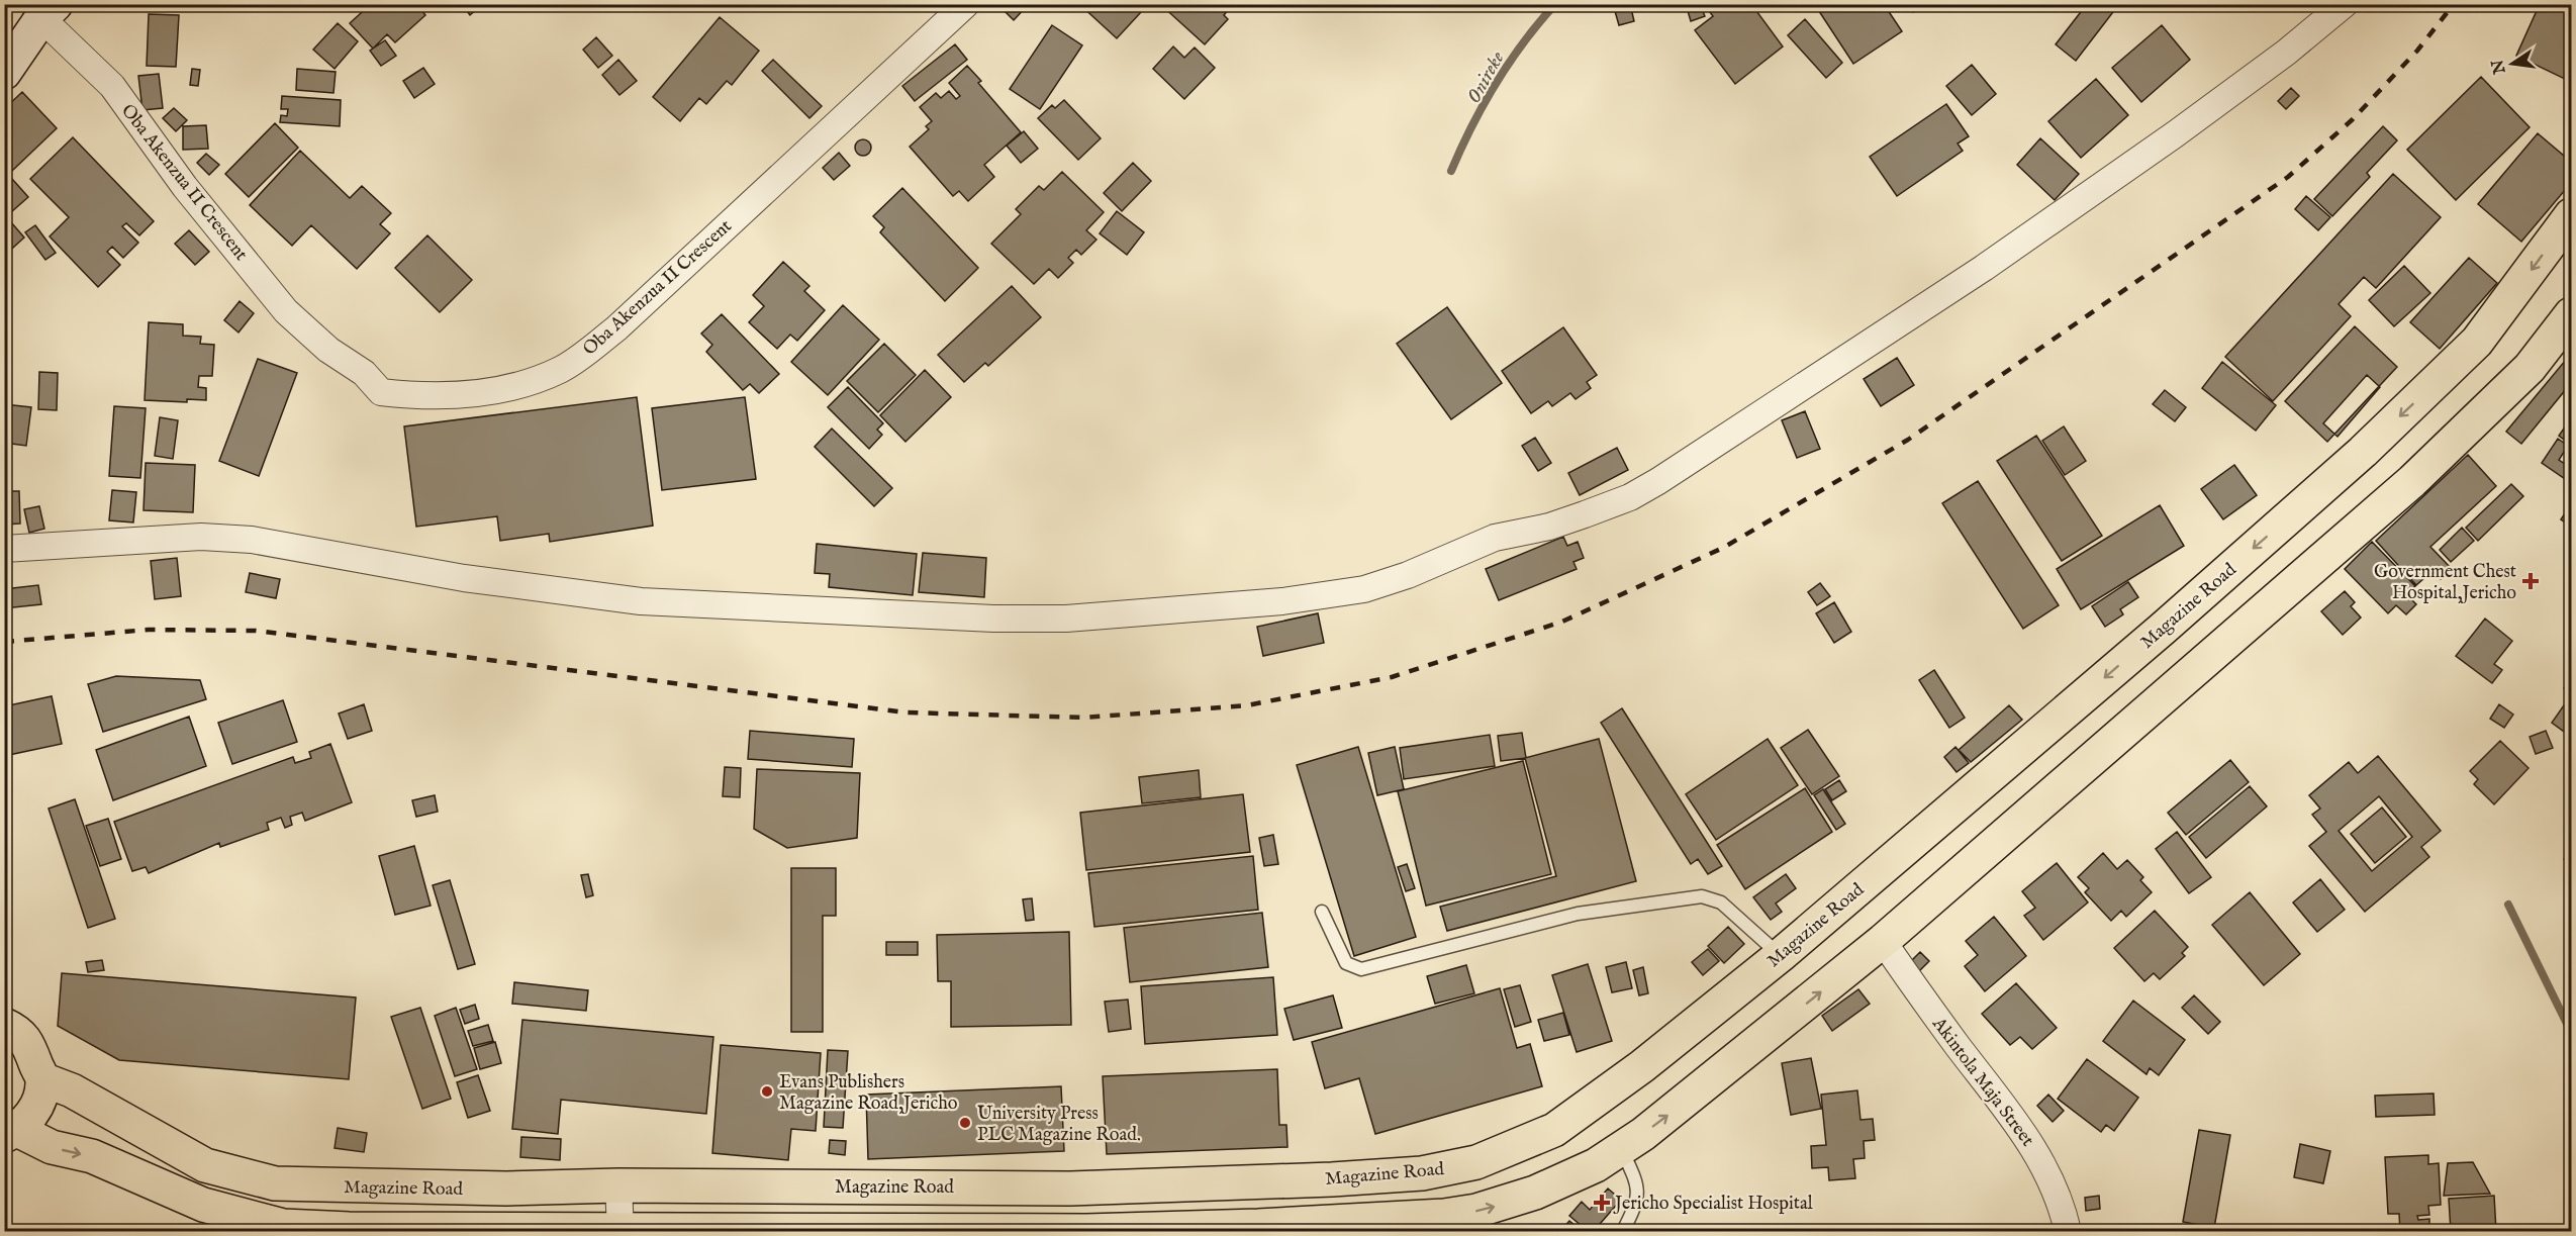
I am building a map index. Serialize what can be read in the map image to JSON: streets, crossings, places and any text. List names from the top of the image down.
{
  "streets": {
    "main road": ["Magazine Road"],
    "street": ["Oba Akenzua II Crescent", "Akintola Maja Street"]
  },
  "water": ["Onireke"],
  "places": {
    "health": ["Government Chest Hospital,Jericho", "Jericho Specialist Hospital"],
    "other": ["Evans Publishers Magazine Road,Jericho", "University Press PLC Magazine Road."]
  },
  "north": "left"
}
